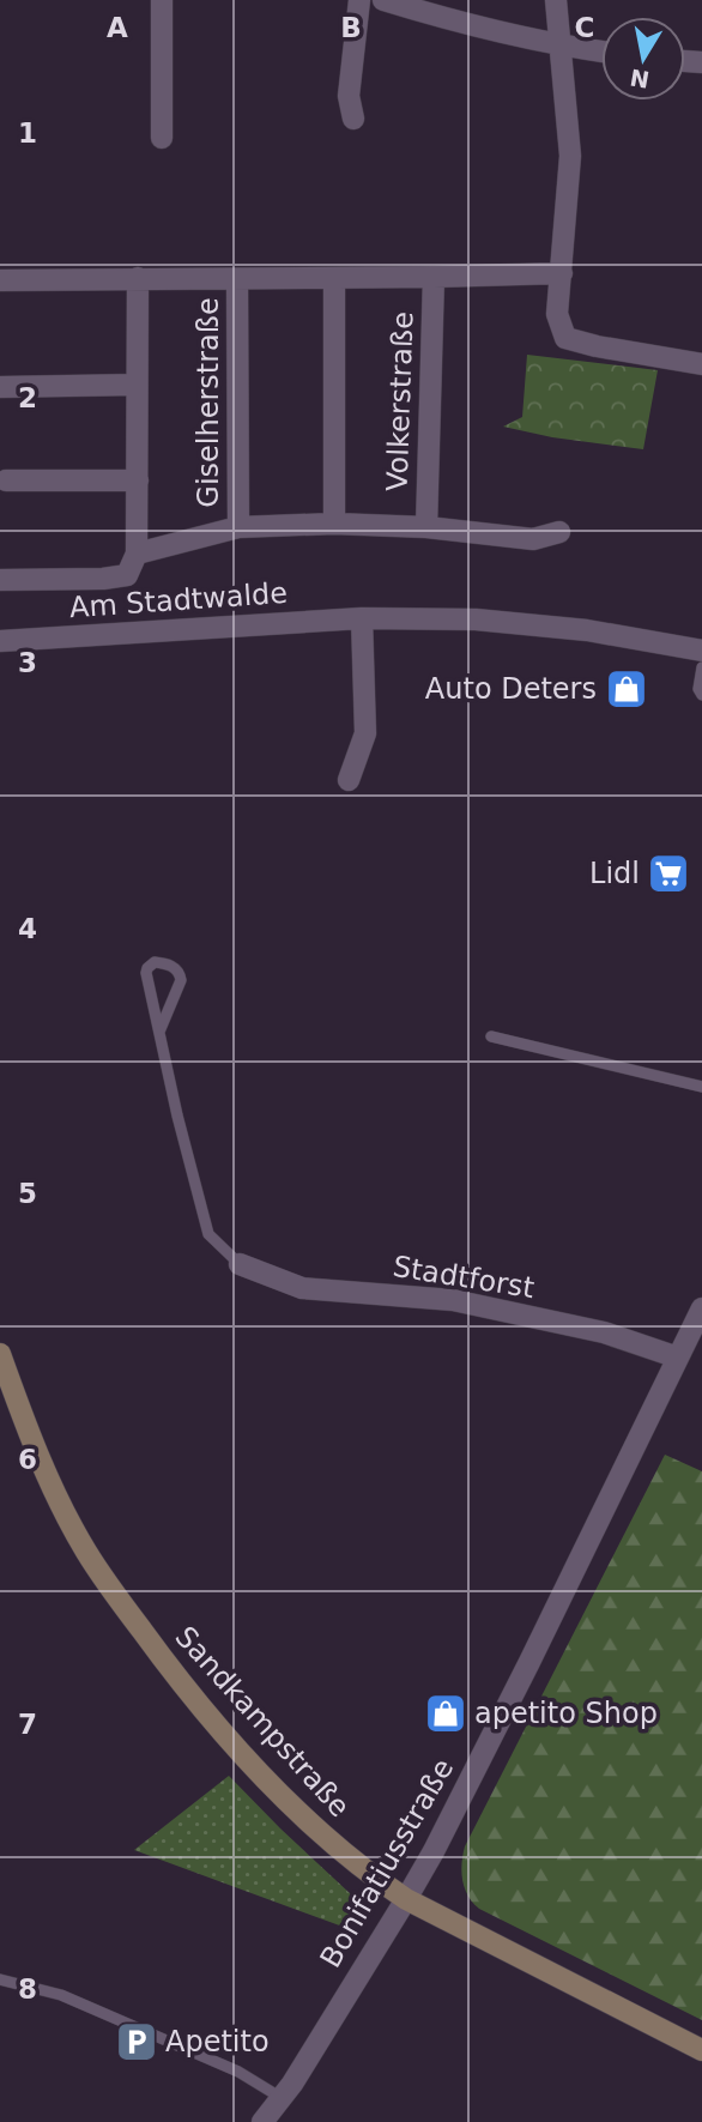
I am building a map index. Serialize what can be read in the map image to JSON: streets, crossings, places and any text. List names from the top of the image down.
{
  "streets": {
    "street": [
      "Volkerstraße",
      "Giselherstraße",
      "Am Stadtwalde",
      "Stadtforst",
      "Sandkampstraße",
      "Bonifatiusstraße"
    ]
  },
  "crossings": [
    ["Volkerstraße", "Giselherstraße"],
    ["Stadtforst", "Bonifatiusstraße"],
    ["Sandkampstraße", "Bonifatiusstraße"]
  ],
  "places": {
    "shop": ["Auto Deters", "apetito Shop"],
    "supermarket": ["Lidl"],
    "parking": ["Apetito"]
  },
  "north": "bottom",
  "grid": {
    "columns": ["A", "B", "C"],
    "rows": [
      "1",
      "2",
      "3",
      "4",
      "5",
      "6",
      "7",
      "8"
    ]
  }
}
